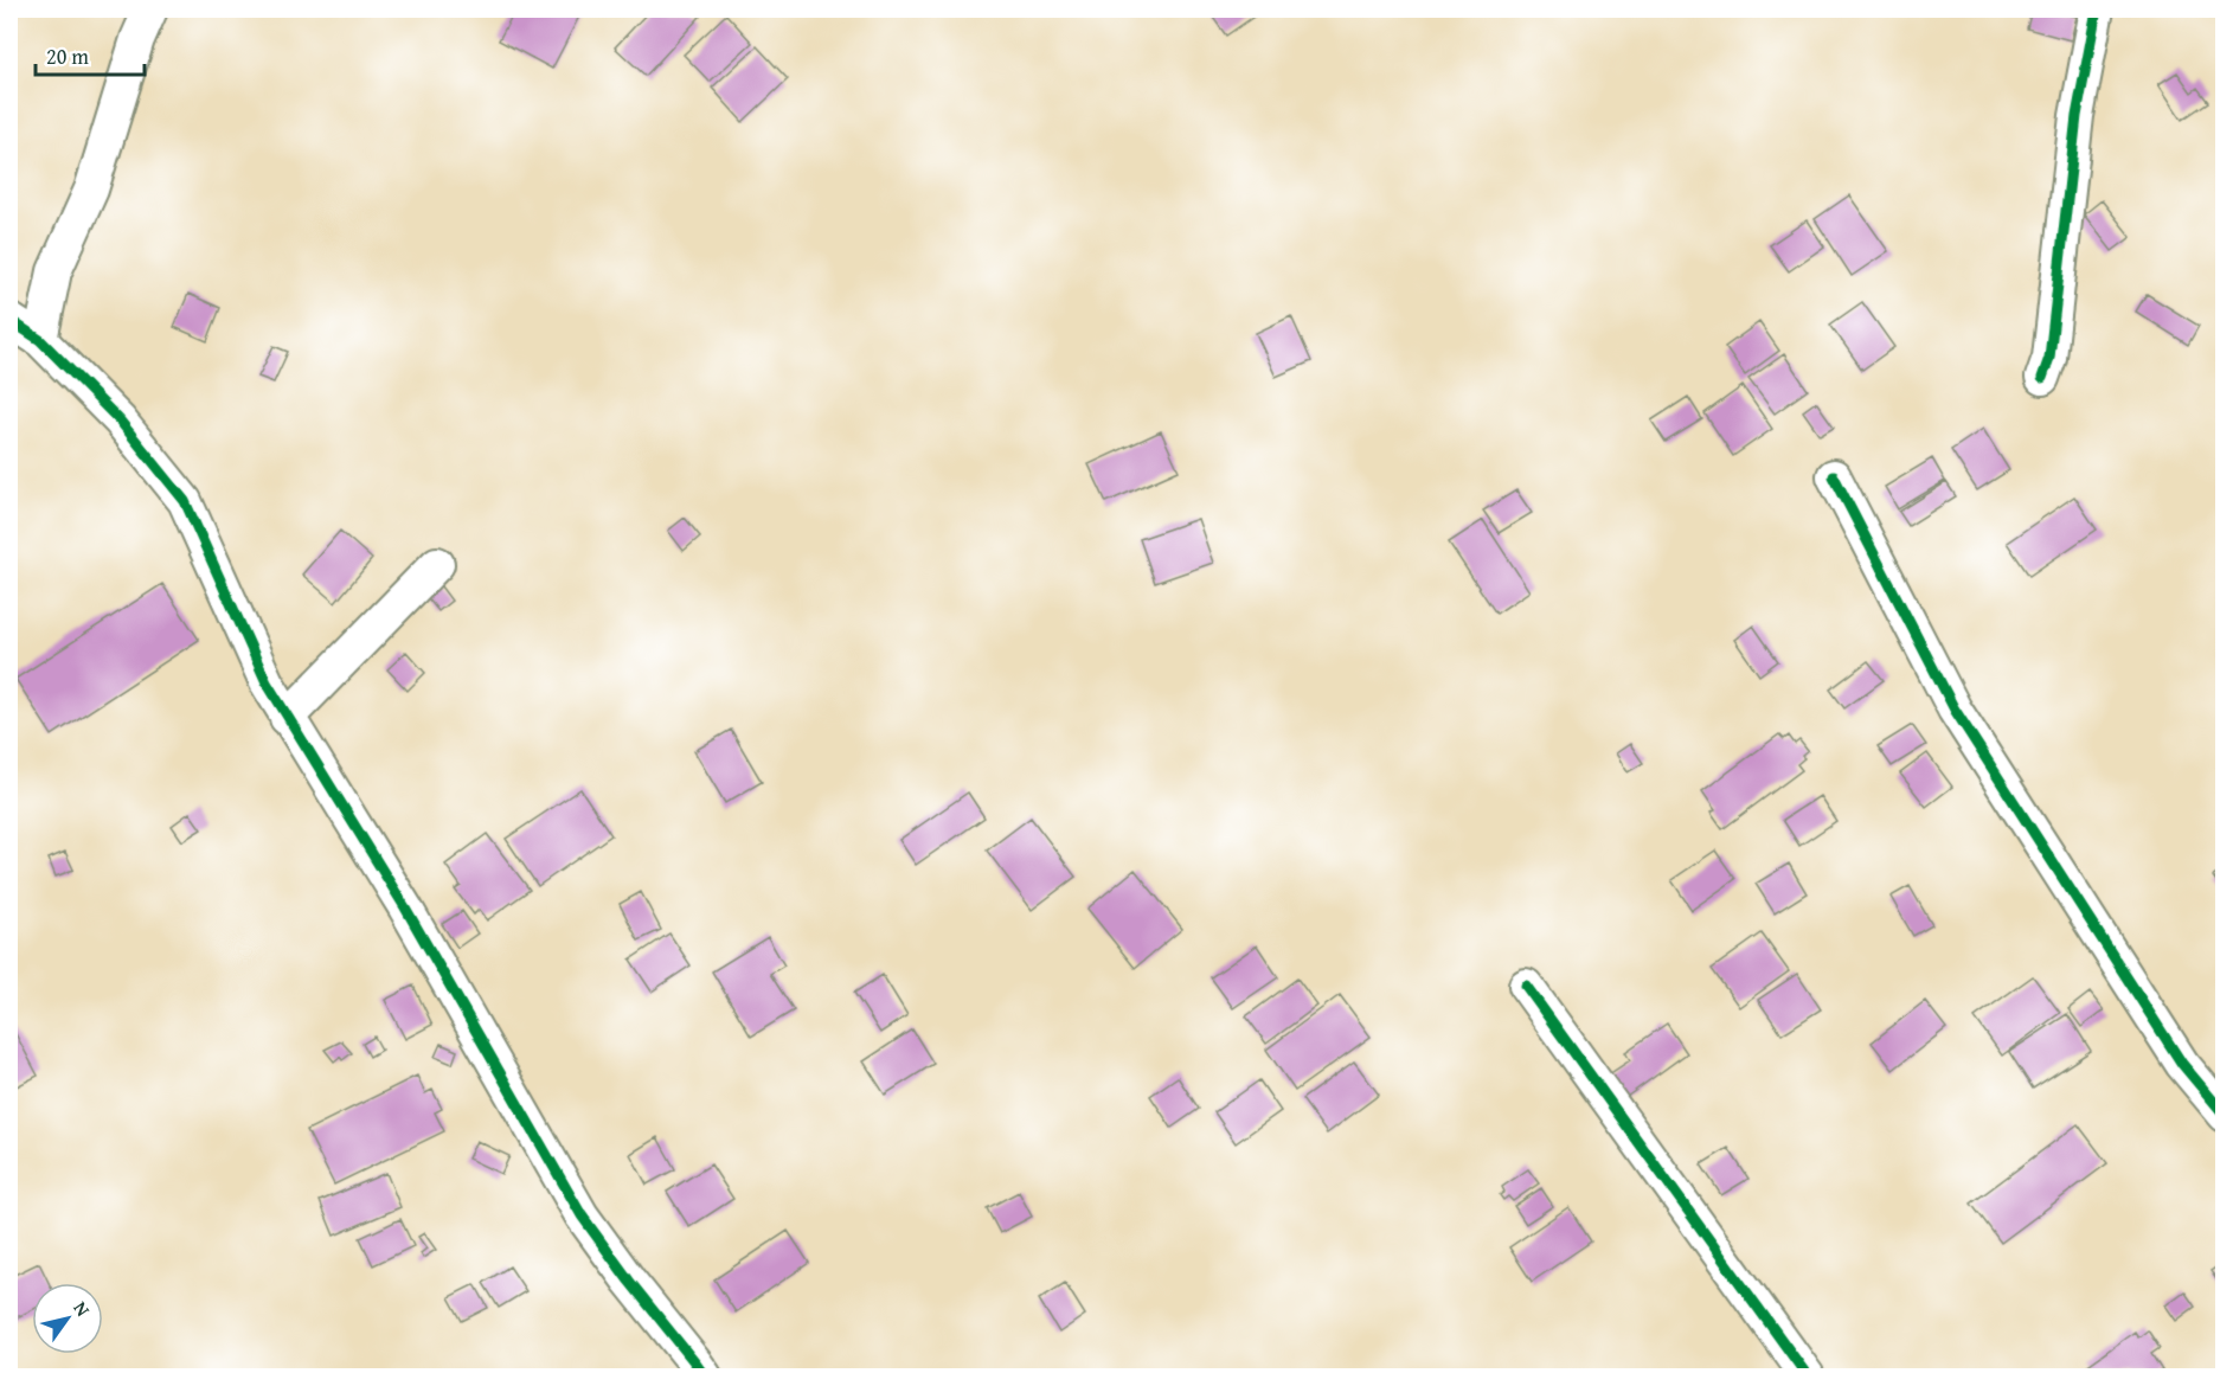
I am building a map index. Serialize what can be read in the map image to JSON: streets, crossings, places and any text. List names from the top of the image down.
{
  "scale_bar": "20 m",
  "north": "top right"
}
